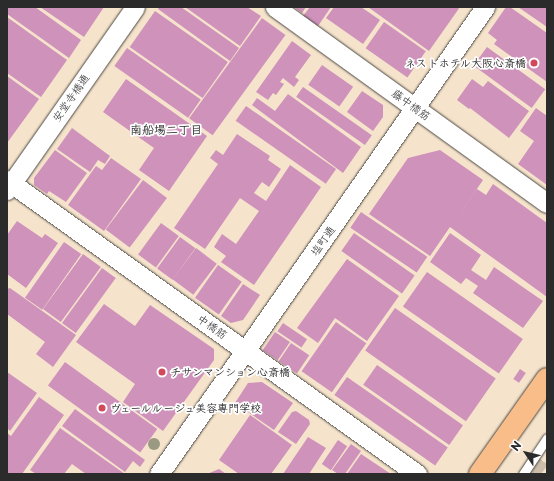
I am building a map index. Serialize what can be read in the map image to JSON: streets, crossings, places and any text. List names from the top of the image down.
{
  "streets": {
    "street": [
      "安堂寺橋通",
      "藤中橋筋",
      "塩町通",
      "中橋筋"
    ]
  },
  "crossings": [
    ["安堂寺橋通", "中橋筋"],
    ["藤中橋筋", "塩町通"],
    ["塩町通", "中橋筋"]
  ],
  "districts": ["南船場二丁目"],
  "places": ["ネストホテル大阪心斎橋", "チサンマンション心斎橋", "ヴェールルージュ美容専門学校"],
  "north": "top left"
}
